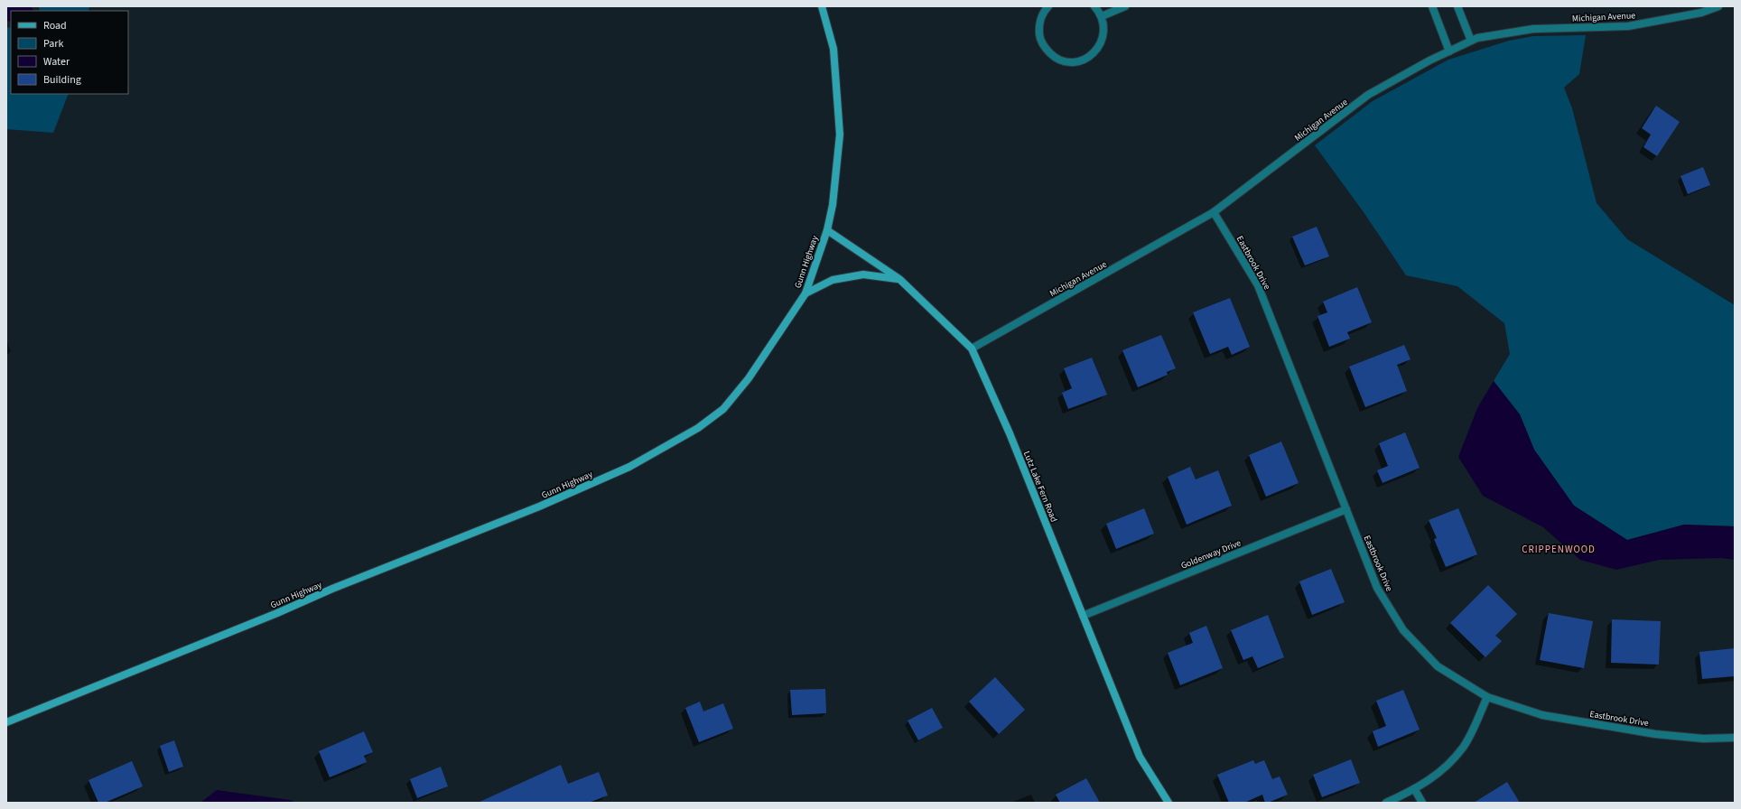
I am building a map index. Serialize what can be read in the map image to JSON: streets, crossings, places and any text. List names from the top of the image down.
{
  "streets": {
    "main road": ["Gunn Highway", "Lutz Lake Fern Road"],
    "street": ["Michigan Avenue", "Eastbrook Drive", "Goldenway Drive"]
  },
  "crossings": [
    ["Michigan Avenue", "Eastbrook Drive"],
    ["Michigan Avenue", "Lutz Lake Fern Road"],
    ["Gunn Highway", "Lutz Lake Fern Road"],
    ["Eastbrook Drive", "Goldenway Drive"],
    ["Lutz Lake Fern Road", "Goldenway Drive"]
  ],
  "districts": ["CRIPPENWOOD"],
  "legend": [
    "Road",
    "Park",
    "Water",
    "Building"
  ]
}
